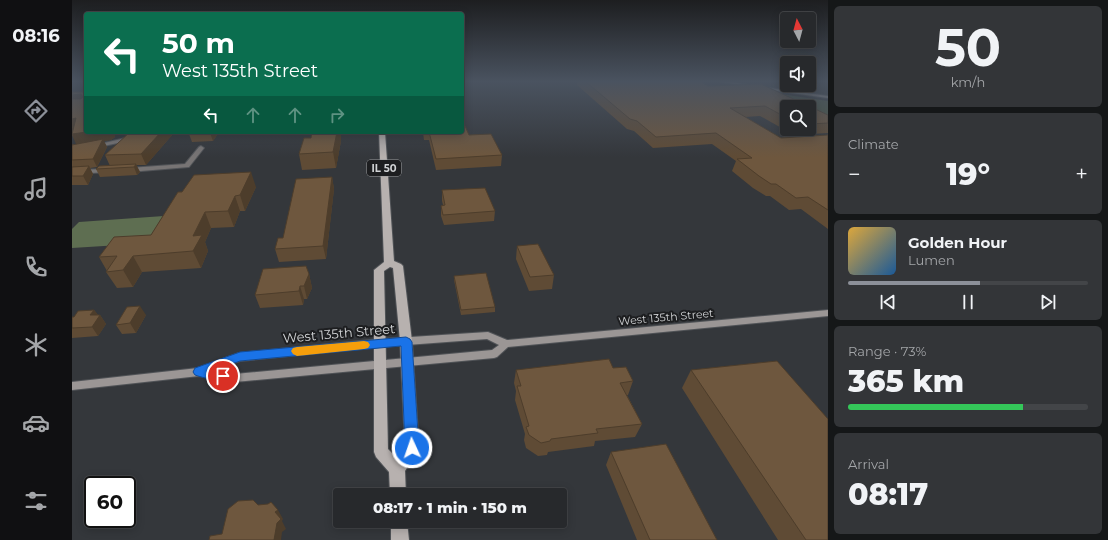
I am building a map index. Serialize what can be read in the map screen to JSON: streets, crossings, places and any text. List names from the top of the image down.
{
  "streets": {
    "main road": ["IL 50"],
    "street": ["West 135th Street"]
  },
  "north": "top",
  "page": {
    "tabs": "08:16",
    "tile": [
      ["50", "km/h"],
      "Climate",
      ["Range · 73%", "365 km"],
      ["Arrival", "08:17"]
    ],
    "turn": ["50 m", "West 135th Street"],
    "heat": ["−", "19°", "+"],
    "song": ["Golden Hour", "Lumen"],
    "limit": "60",
    "trip": "08:17 · 1 min · 150 m"
  }
}
